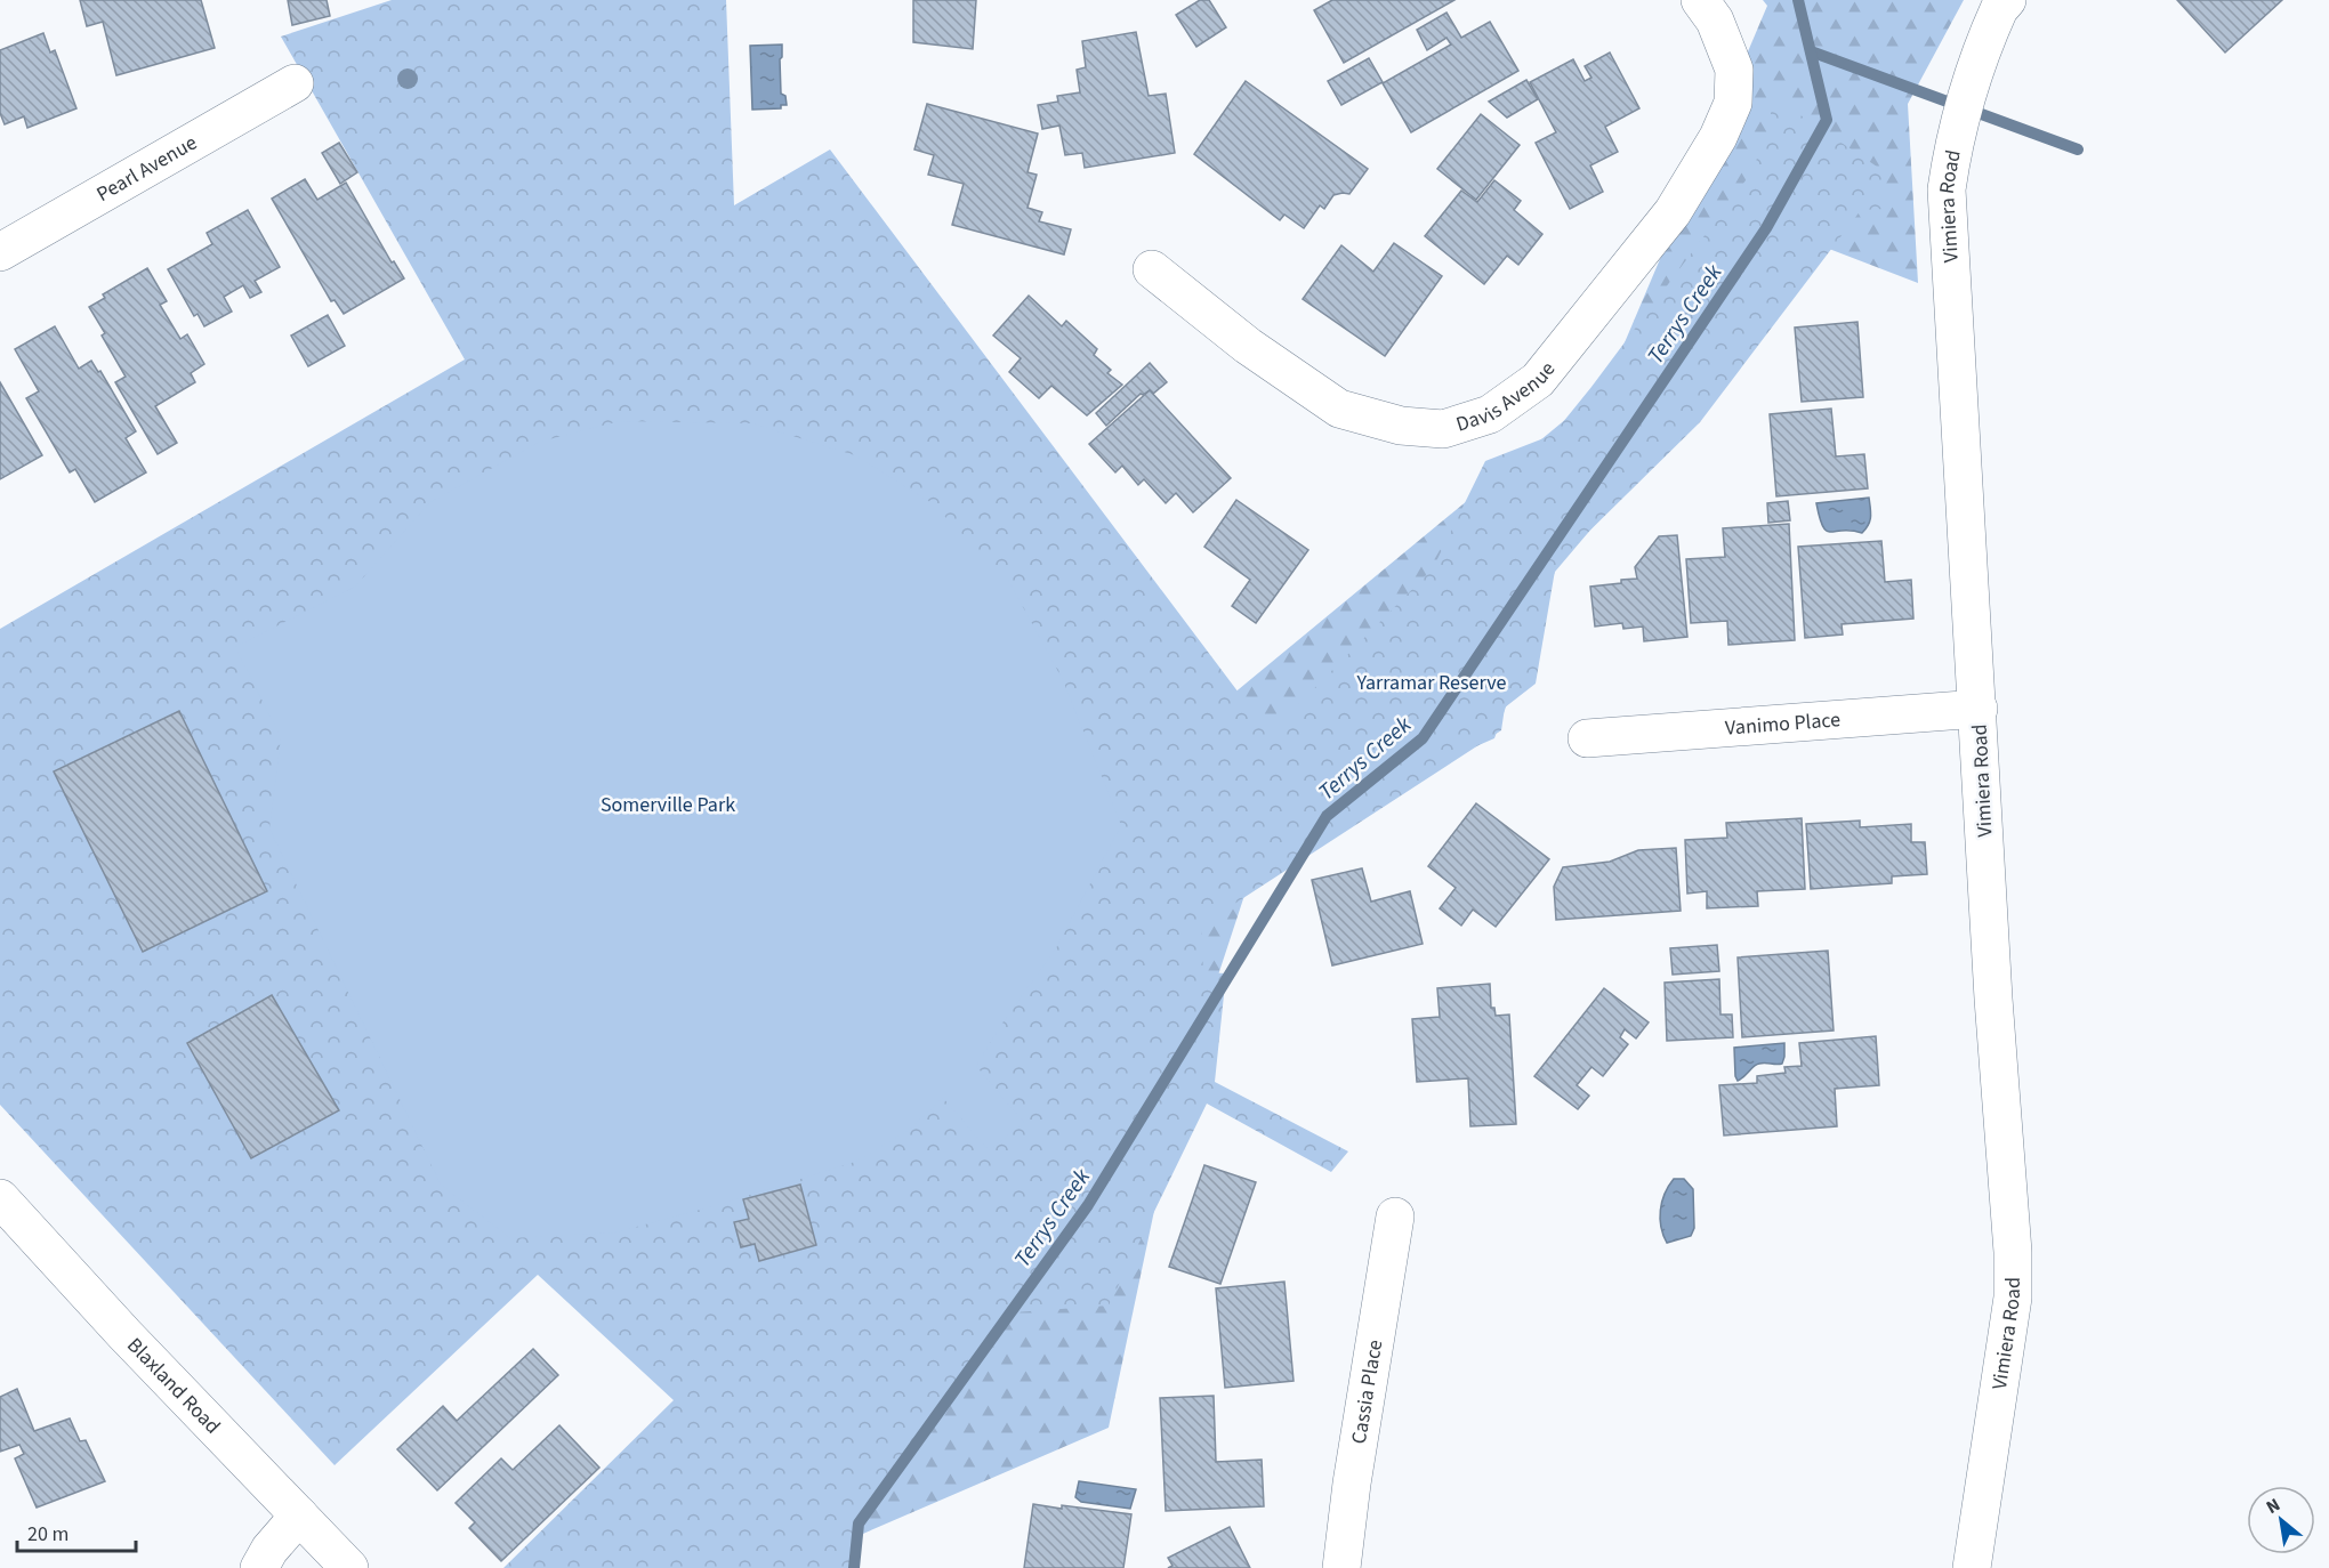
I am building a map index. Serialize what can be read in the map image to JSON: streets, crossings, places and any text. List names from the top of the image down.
{
  "streets": {
    "street": [
      "Pearl Avenue",
      "Vimiera Road",
      "Davis Avenue",
      "Vanimo Place",
      "Blaxland Road",
      "Cassia Place"
    ]
  },
  "crossings": [
    ["Vimiera Road", "Vanimo Place"]
  ],
  "water": ["Terrys Creek"],
  "parks": ["Yarramar Reserve", "Somerville Park"],
  "scale_bar": "20 m",
  "north": "top left"
}
